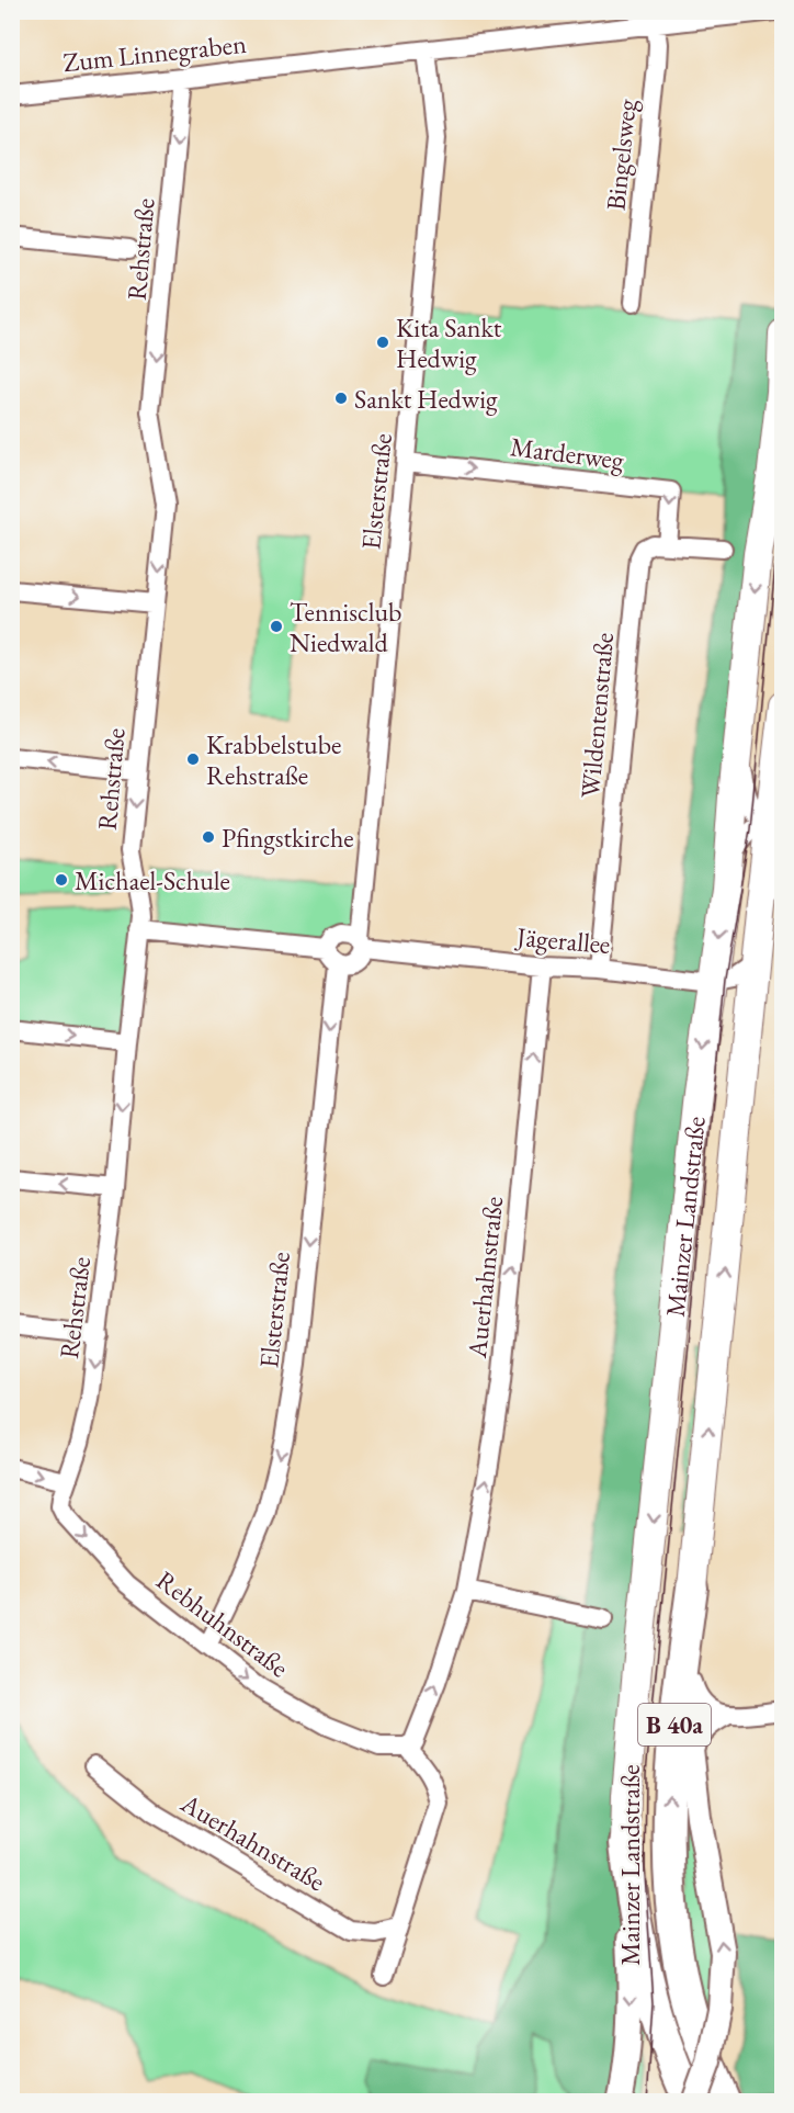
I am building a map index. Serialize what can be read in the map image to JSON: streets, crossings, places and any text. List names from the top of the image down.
{
  "streets": {
    "highway": ["B 40a"],
    "main road": ["Mainzer Landstraße"],
    "street": [
      "Zum Linnegraben",
      "Bingelsweg",
      "Rehstraße",
      "Marderweg",
      "Elsterstraße",
      "Wildentenstraße",
      "Jägerallee",
      "Auerhahnstraße",
      "Rebhuhnstraße"
    ]
  },
  "crossings": [
    ["Zum Linnegraben", "Bingelsweg"],
    ["Zum Linnegraben", "Rehstraße"],
    ["Zum Linnegraben", "Elsterstraße"],
    ["Rehstraße", "Rebhuhnstraße"],
    ["Marderweg", "Elsterstraße"],
    ["Marderweg", "Wildentenstraße"],
    ["Elsterstraße", "Jägerallee"],
    ["Elsterstraße", "Rebhuhnstraße"],
    ["Wildentenstraße", "Jägerallee"],
    ["Jägerallee", "Mainzer Landstraße"],
    ["Jägerallee", "Auerhahnstraße"],
    ["Mainzer Landstraße", "B 40a"],
    ["Auerhahnstraße", "Rebhuhnstraße"]
  ],
  "one_way": [
    "Rehstraße",
    "Marderweg",
    "Elsterstraße",
    "Auerhahnstraße",
    "Rebhuhnstraße"
  ],
  "places": [
    "Kita Sankt Hedwig",
    "Sankt Hedwig",
    "Tennisclub Niedwald",
    "Krabbelstube Rehstraße",
    "Pfingstkirche",
    "Michael-Schule"
  ]
}
